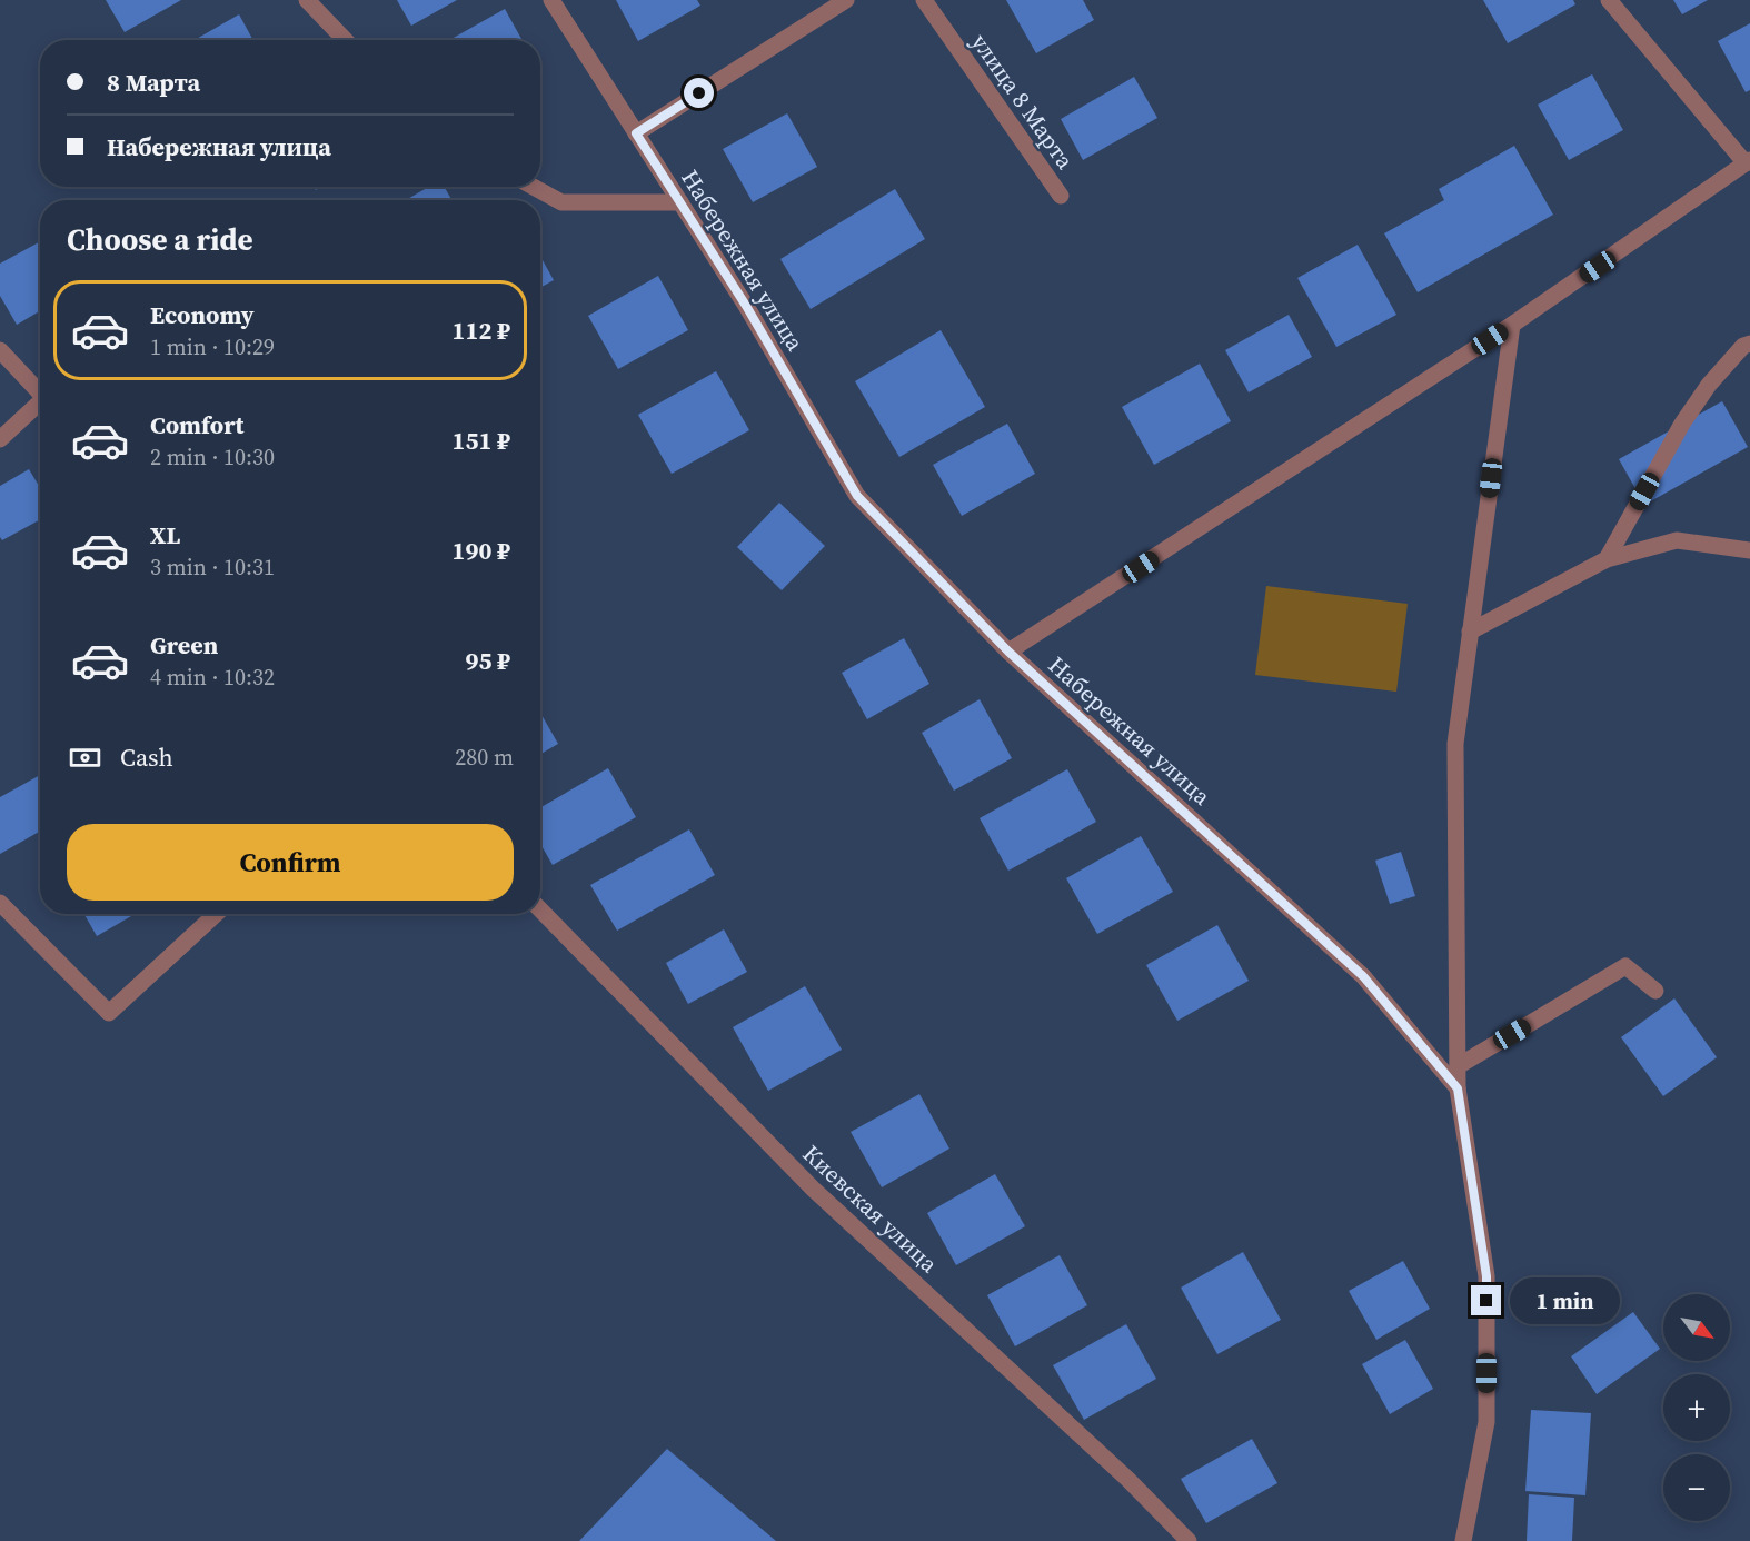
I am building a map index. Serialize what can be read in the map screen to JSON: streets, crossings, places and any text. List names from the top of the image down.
{
  "streets": {
    "street": ["улица 8 Марта", "Набережная улица", "Киевская улица"]
  },
  "north": "bottom right",
  "page": {
    "banner": ["8 Марта", "Набережная улица"],
    "heading": "Choose a ride",
    "list": [
      {
        "name": "Economy",
        "note": "1 min · 10:29",
        "value": "112 ₽"
      },
      {
        "name": "Comfort",
        "note": "2 min · 10:30",
        "value": "151 ₽"
      },
      {
        "name": "XL",
        "note": "3 min · 10:31",
        "value": "190 ₽"
      },
      {
        "name": "Green",
        "note": "4 min · 10:32",
        "value": "95 ₽"
      }
    ],
    "pay": ["Cash", "280 m"],
    "buttons": "Confirm",
    "bubble": "1 min",
    "map_buttons": ["+", "−"]
  }
}
